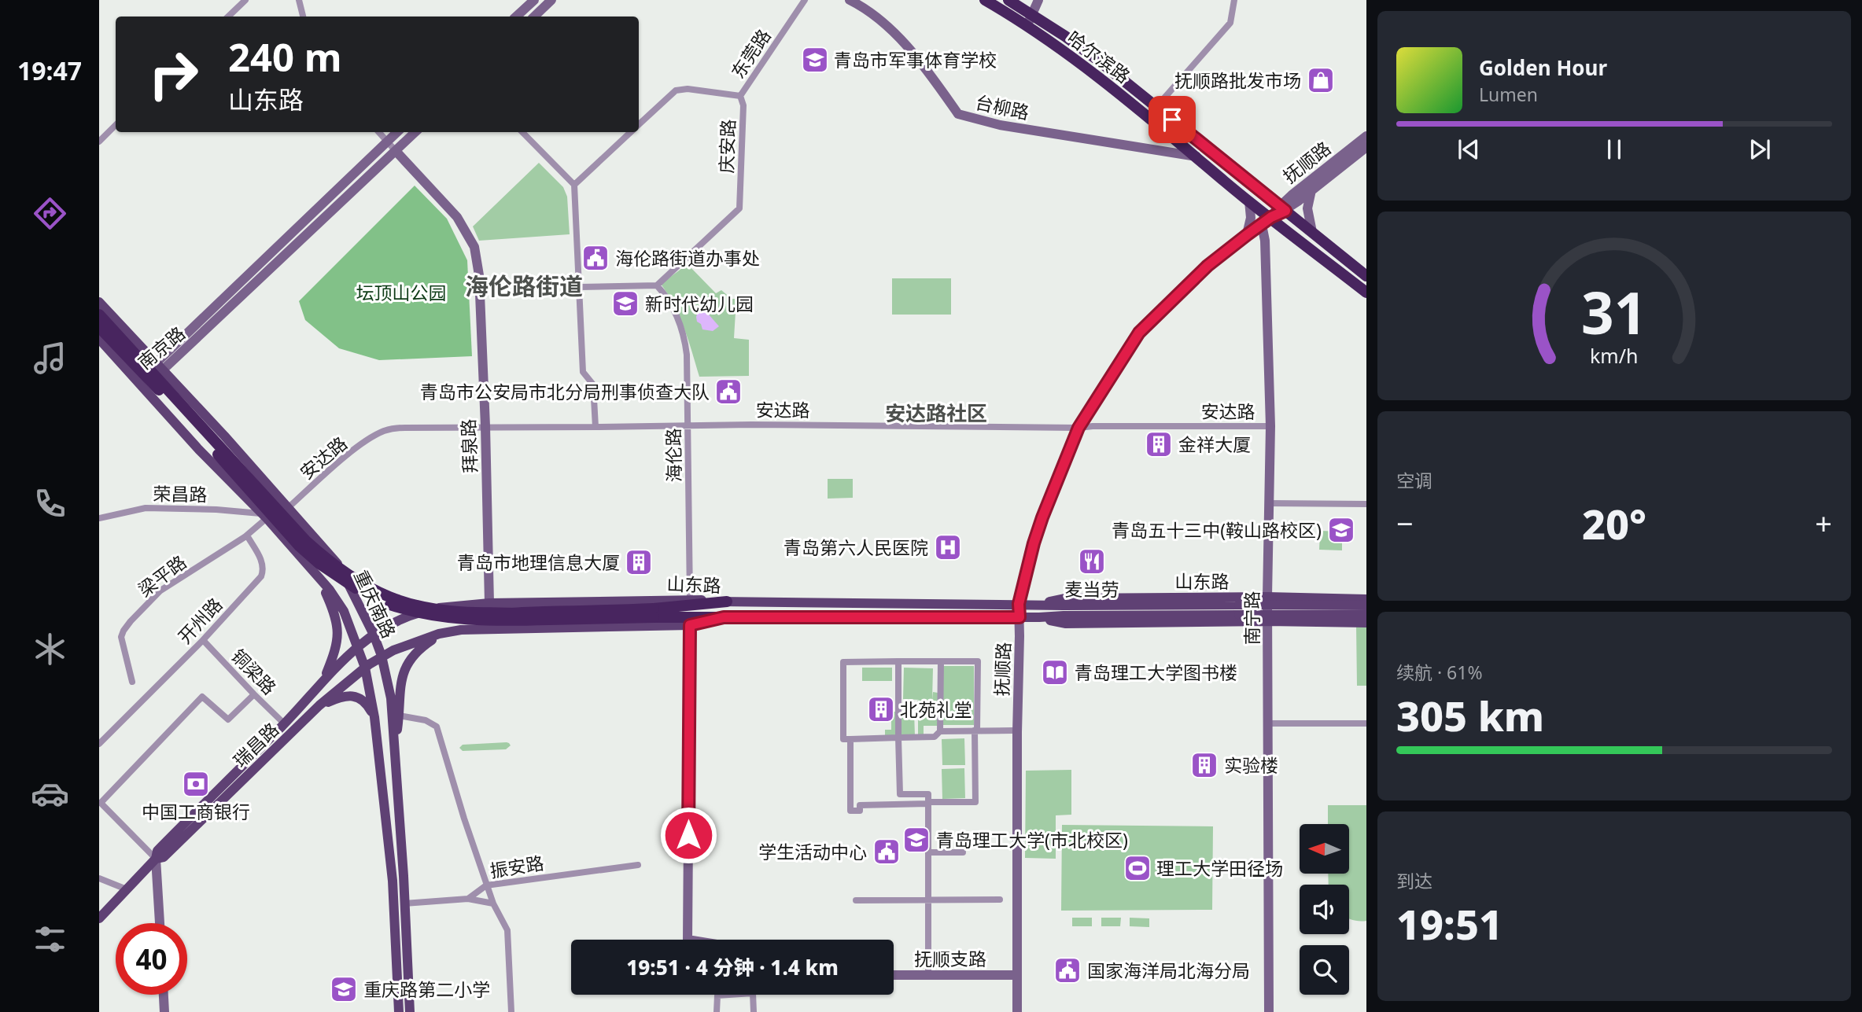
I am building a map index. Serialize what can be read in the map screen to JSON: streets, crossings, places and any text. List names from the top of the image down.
{
  "streets": {
    "highway": ["哈尔滨路"],
    "main road": ["山东路", "重庆南路", "瑞昌路"],
    "street": [
      "东莞路",
      "台柳路",
      "庆安路",
      "抚顺路",
      "南京路",
      "安达路",
      "拜泉路",
      "海伦路",
      "荣昌路",
      "梁平路",
      "南宁路",
      "开州路",
      "铜梁路",
      "振安路",
      "抚顺支路"
    ]
  },
  "crossings": [
    ["东莞路", "庆安路"],
    ["哈尔滨路", "台柳路"],
    ["哈尔滨路", "抚顺路"],
    ["哈尔滨路", "南宁路"],
    ["庆安路", "海伦路"],
    ["抚顺路", "安达路"],
    ["抚顺路", "山东路"],
    ["抚顺路", "南宁路"],
    ["抚顺路", "抚顺支路"],
    ["南京路", "拜泉路"],
    ["南京路", "重庆南路"],
    ["安达路", "拜泉路"],
    ["安达路", "海伦路"],
    ["安达路", "重庆南路"],
    ["安达路", "南宁路"],
    ["拜泉路", "山东路"],
    ["海伦路", "山东路"],
    ["荣昌路", "梁平路"],
    ["荣昌路", "重庆南路"],
    ["梁平路", "重庆南路"],
    ["梁平路", "开州路"],
    ["山东路", "重庆南路"],
    ["山东路", "南宁路"],
    ["山东路", "瑞昌路"],
    ["重庆南路", "瑞昌路"],
    ["开州路", "铜梁路"],
    ["铜梁路", "瑞昌路"]
  ],
  "districts": ["海伦路街道", "安达路社区"],
  "parks": ["坛顶山公园"],
  "places": {
    "school or university": [
      "青岛市军事体育学校",
      "新时代幼儿园",
      "青岛五十三中(鞍山路校区)",
      "青岛理工大学(市北校区)",
      "重庆路第二小学"
    ],
    "shop": ["抚顺路批发市场"],
    "public building": [
      "海伦路街道办事处",
      "青岛市公安局市北分局刑事侦查大队",
      "学生活动中心",
      "国家海洋局北海分局"
    ],
    "building": [
      "金祥大厦",
      "青岛市地理信息大厦",
      "北苑礼堂",
      "实验楼"
    ],
    "hospital": ["青岛第六人民医院"],
    "restaurant": ["麦当劳"],
    "library": ["青岛理工大学图书楼"],
    "bank": ["中国工商银行"],
    "sports": ["理工大学田径场"]
  },
  "north": "left",
  "page": {
    "tabs": "19:47",
    "turn": ["240 m", "山东路"],
    "song": ["Golden Hour", "Lumen"],
    "tile": [
      "空调",
      ["续航 · 61%", "305 km"],
      ["到达", "19:51"]
    ],
    "heat": ["−", "20°", "+"],
    "limit": "40",
    "trip": "19:51 · 4 分钟 · 1.4 km",
    "gauge": ["31", "km/h"]
  }
}
